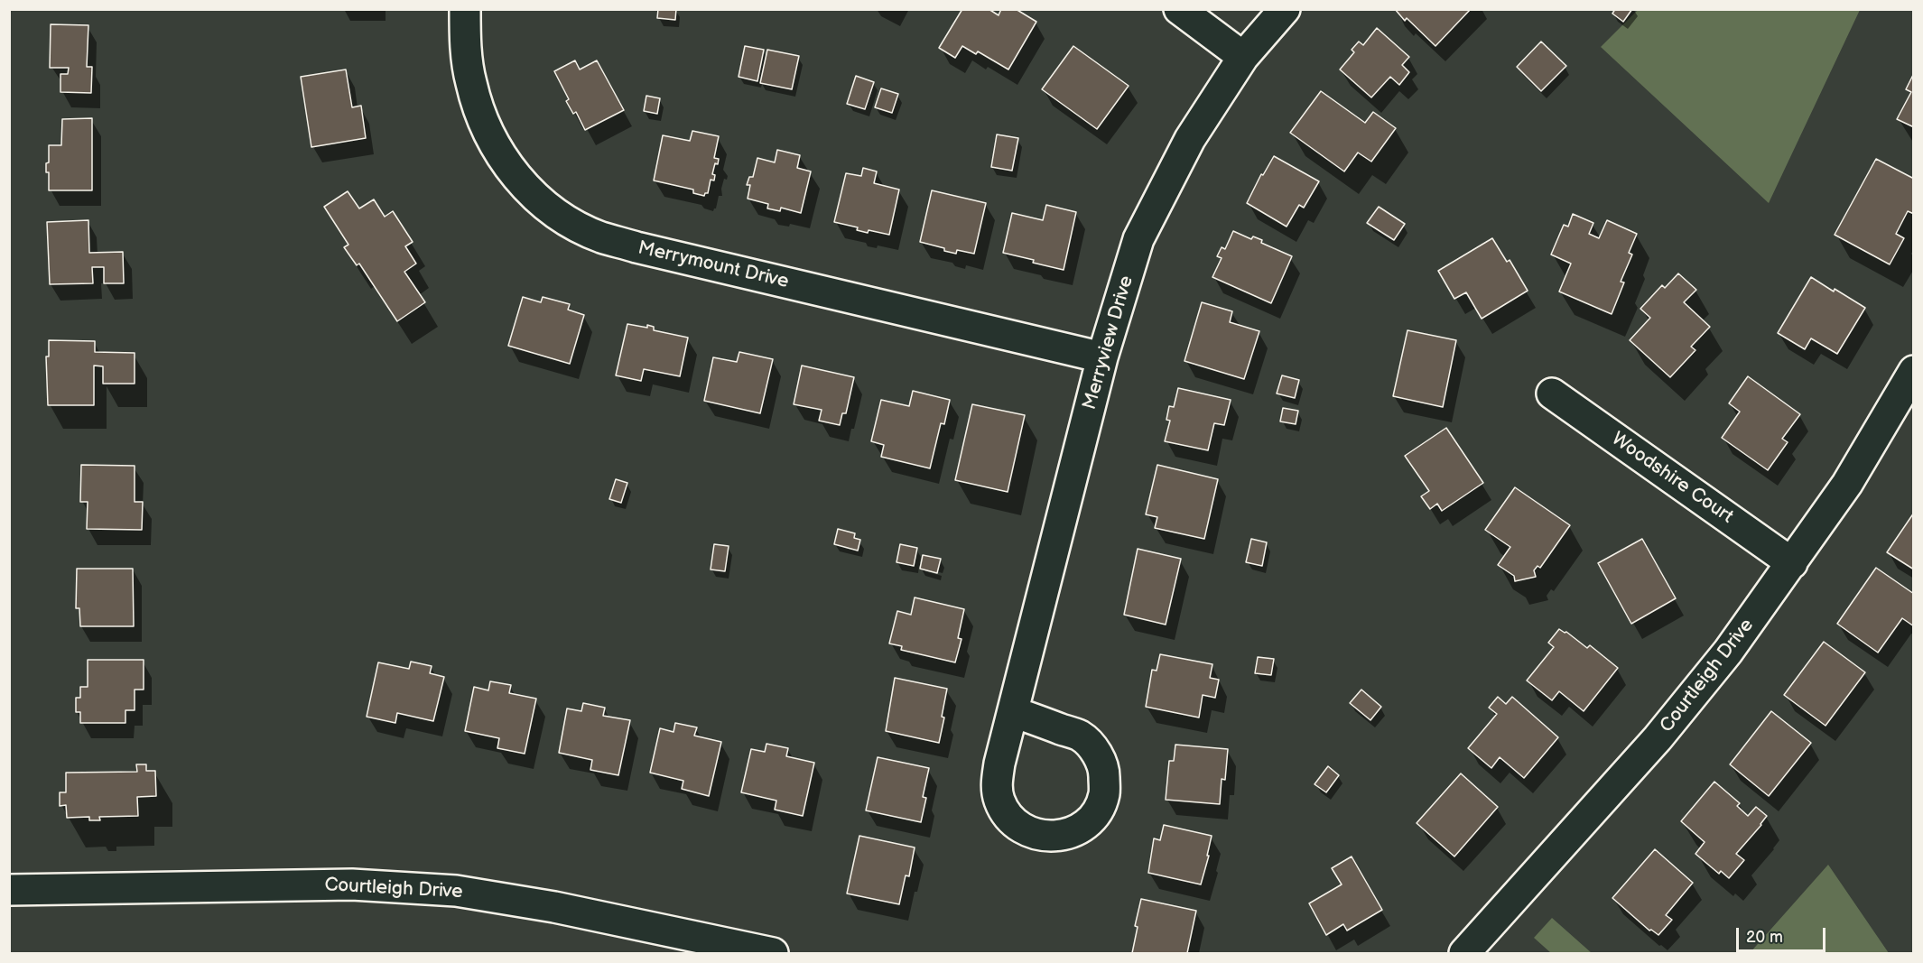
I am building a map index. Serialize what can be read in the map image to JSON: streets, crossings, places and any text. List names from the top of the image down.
{
  "streets": {
    "street": [
      "Merrymount Drive",
      "Merryview Drive",
      "Woodshire Court",
      "Courtleigh Drive"
    ]
  },
  "crossings": [
    ["Merrymount Drive", "Merryview Drive"],
    ["Woodshire Court", "Courtleigh Drive"]
  ],
  "scale_bar": "20 m"
}
